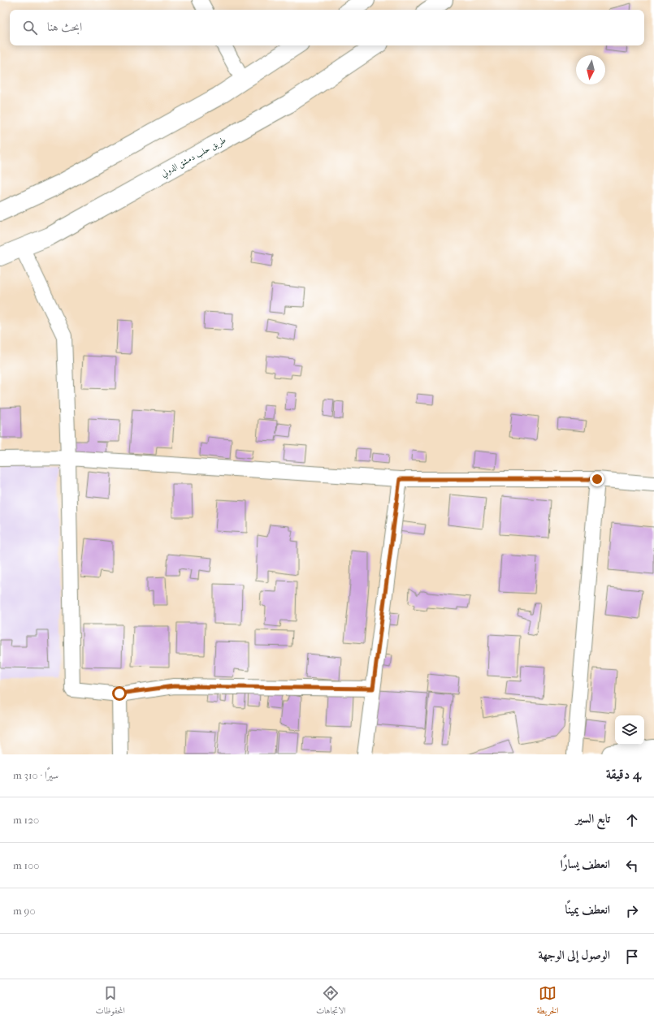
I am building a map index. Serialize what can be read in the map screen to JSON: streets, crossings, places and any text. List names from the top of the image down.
{
  "streets": {
    "highway": ["طريق حلب دمشق الدولي"]
  },
  "north": "bottom",
  "page": {
    "search": "ابحث هنا",
    "heading": ["4 دقيقة", "سيرًا · 310 m"],
    "list": [
      ["تابع السير", "120 m"],
      ["انعطف يسارًا", "100 m"],
      ["انعطف يمينًا", "90 m"],
      "الوصول إلى الوجهة"
    ],
    "nav": ["الخريطة", "الاتجاهات", "المحفوظات"]
  }
}
